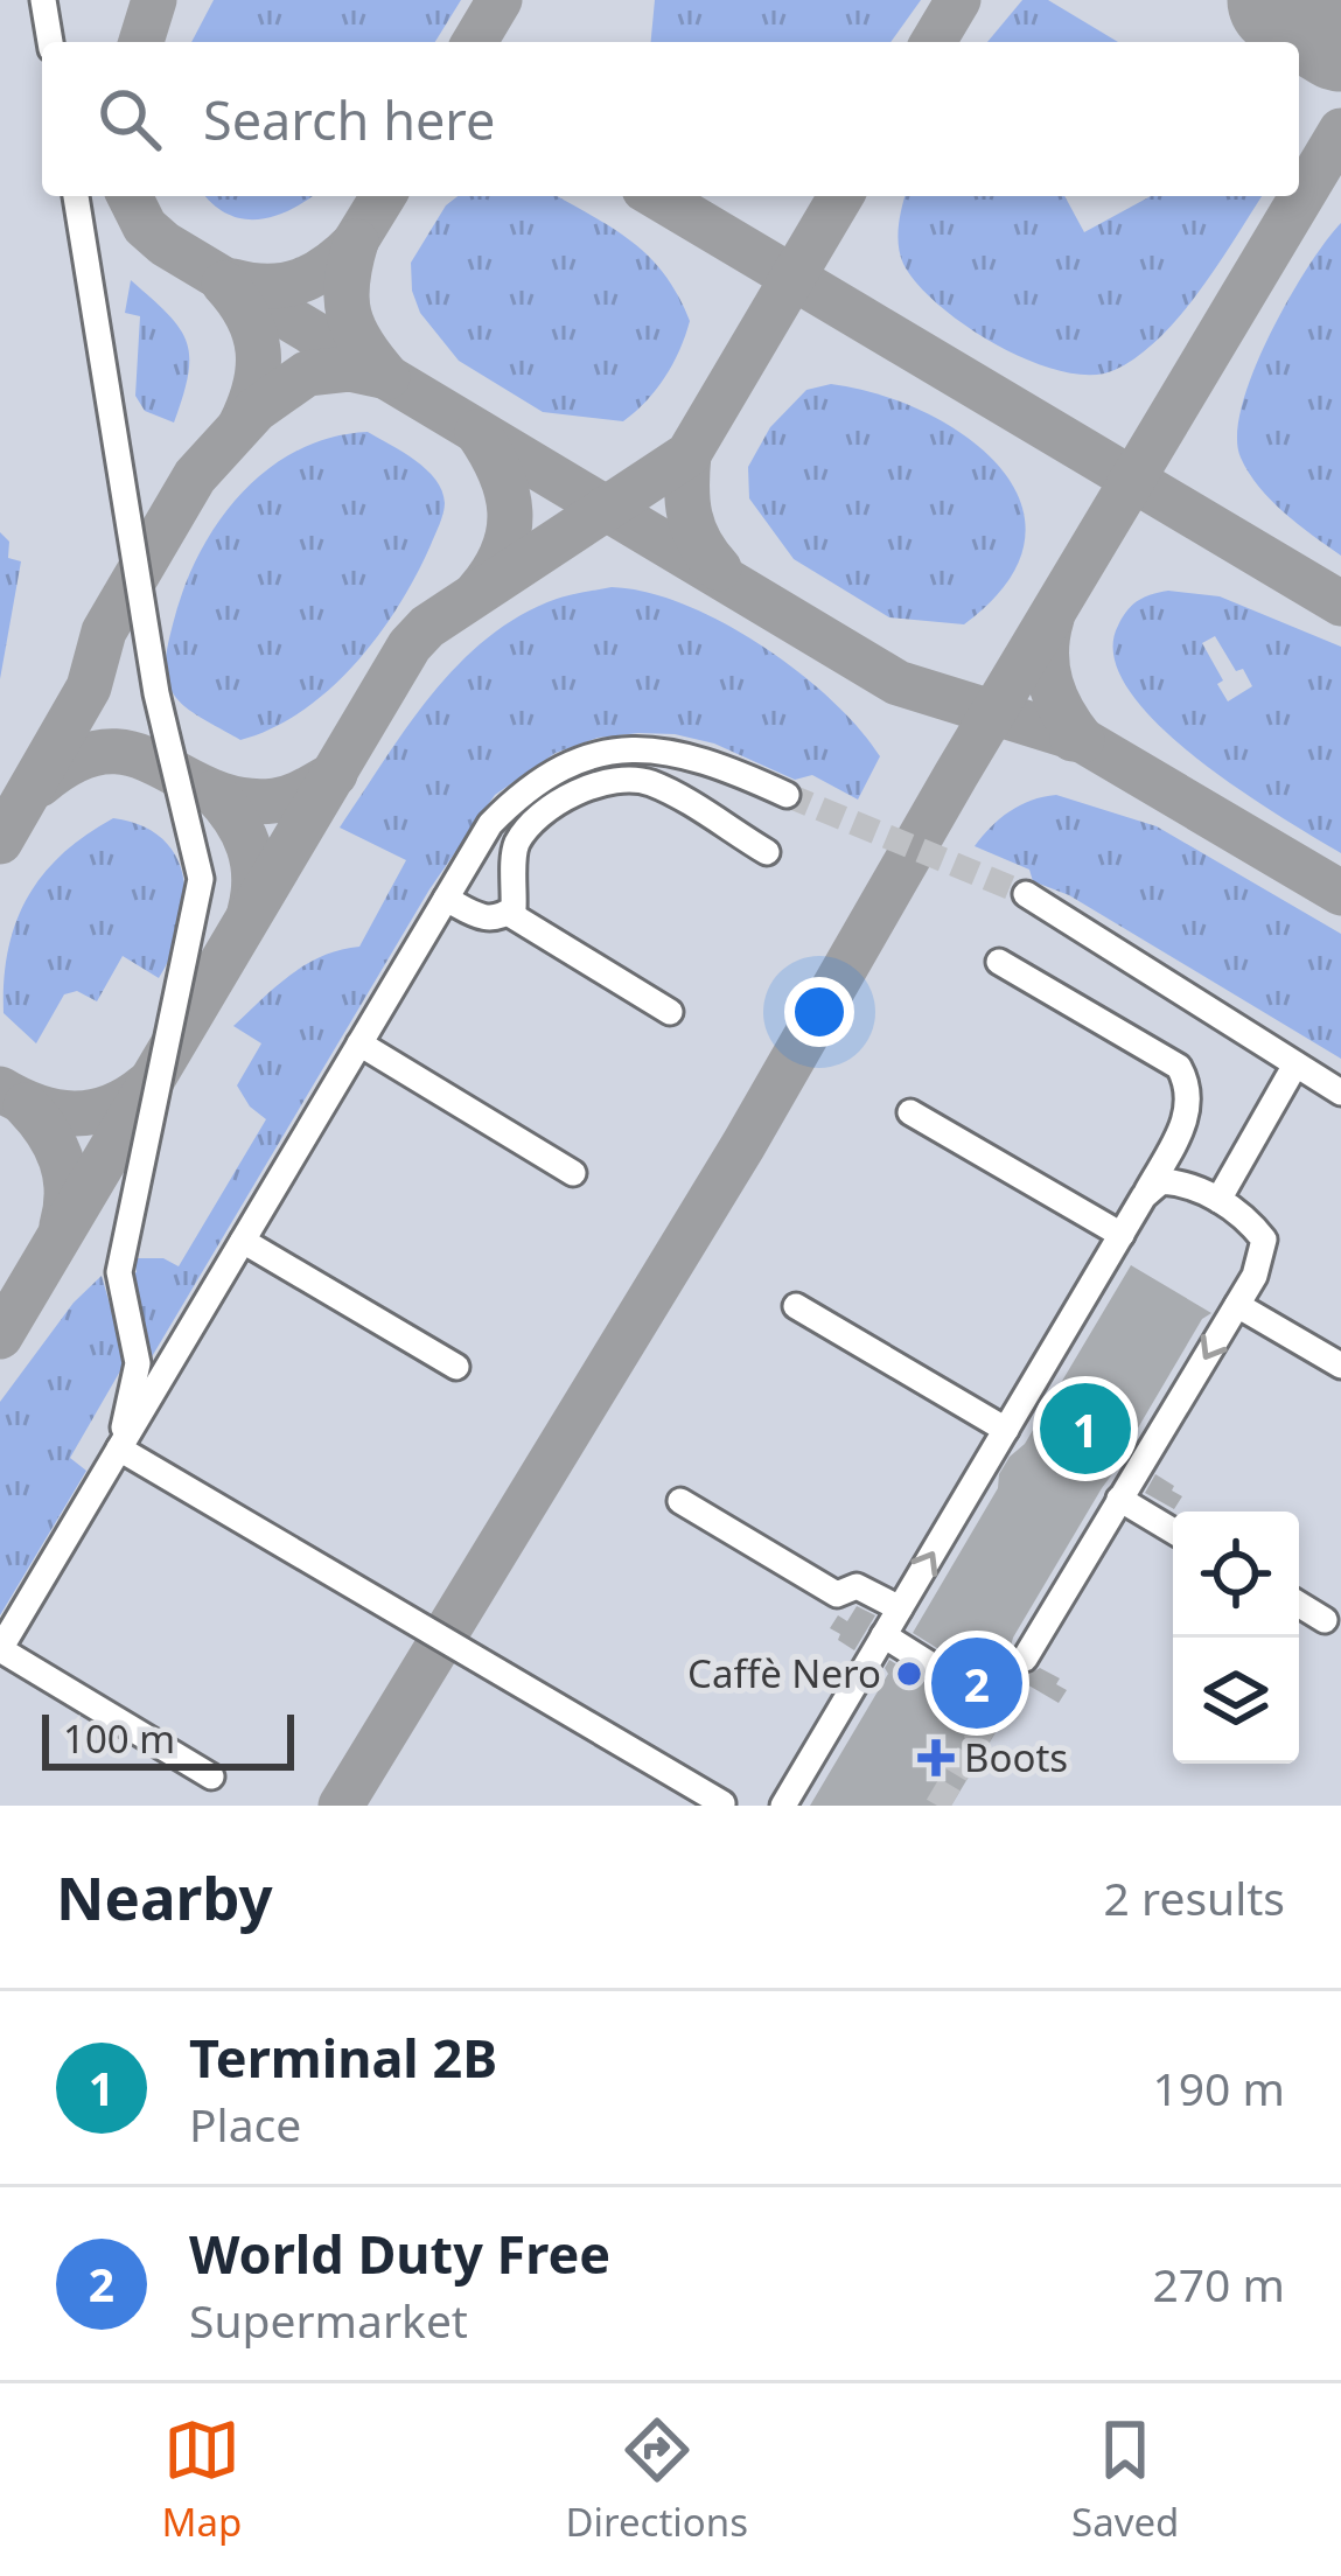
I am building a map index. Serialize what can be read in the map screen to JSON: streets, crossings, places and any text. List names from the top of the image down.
{
  "places": {
    "other": ["Caffè Nero"],
    "health": ["Boots"]
  },
  "scale_bar": "100 m",
  "page": {
    "search": "Search here",
    "pins": ["1", "2"],
    "scale": "100 m",
    "heading": ["Nearby", "2 results"],
    "list": [
      {
        "mark": "1",
        "name": "Terminal 2B",
        "note": "Place",
        "value": "190 m"
      },
      {
        "mark": "2",
        "name": "World Duty Free",
        "note": "Supermarket",
        "value": "270 m"
      }
    ],
    "nav": ["Map", "Directions", "Saved"]
  }
}
